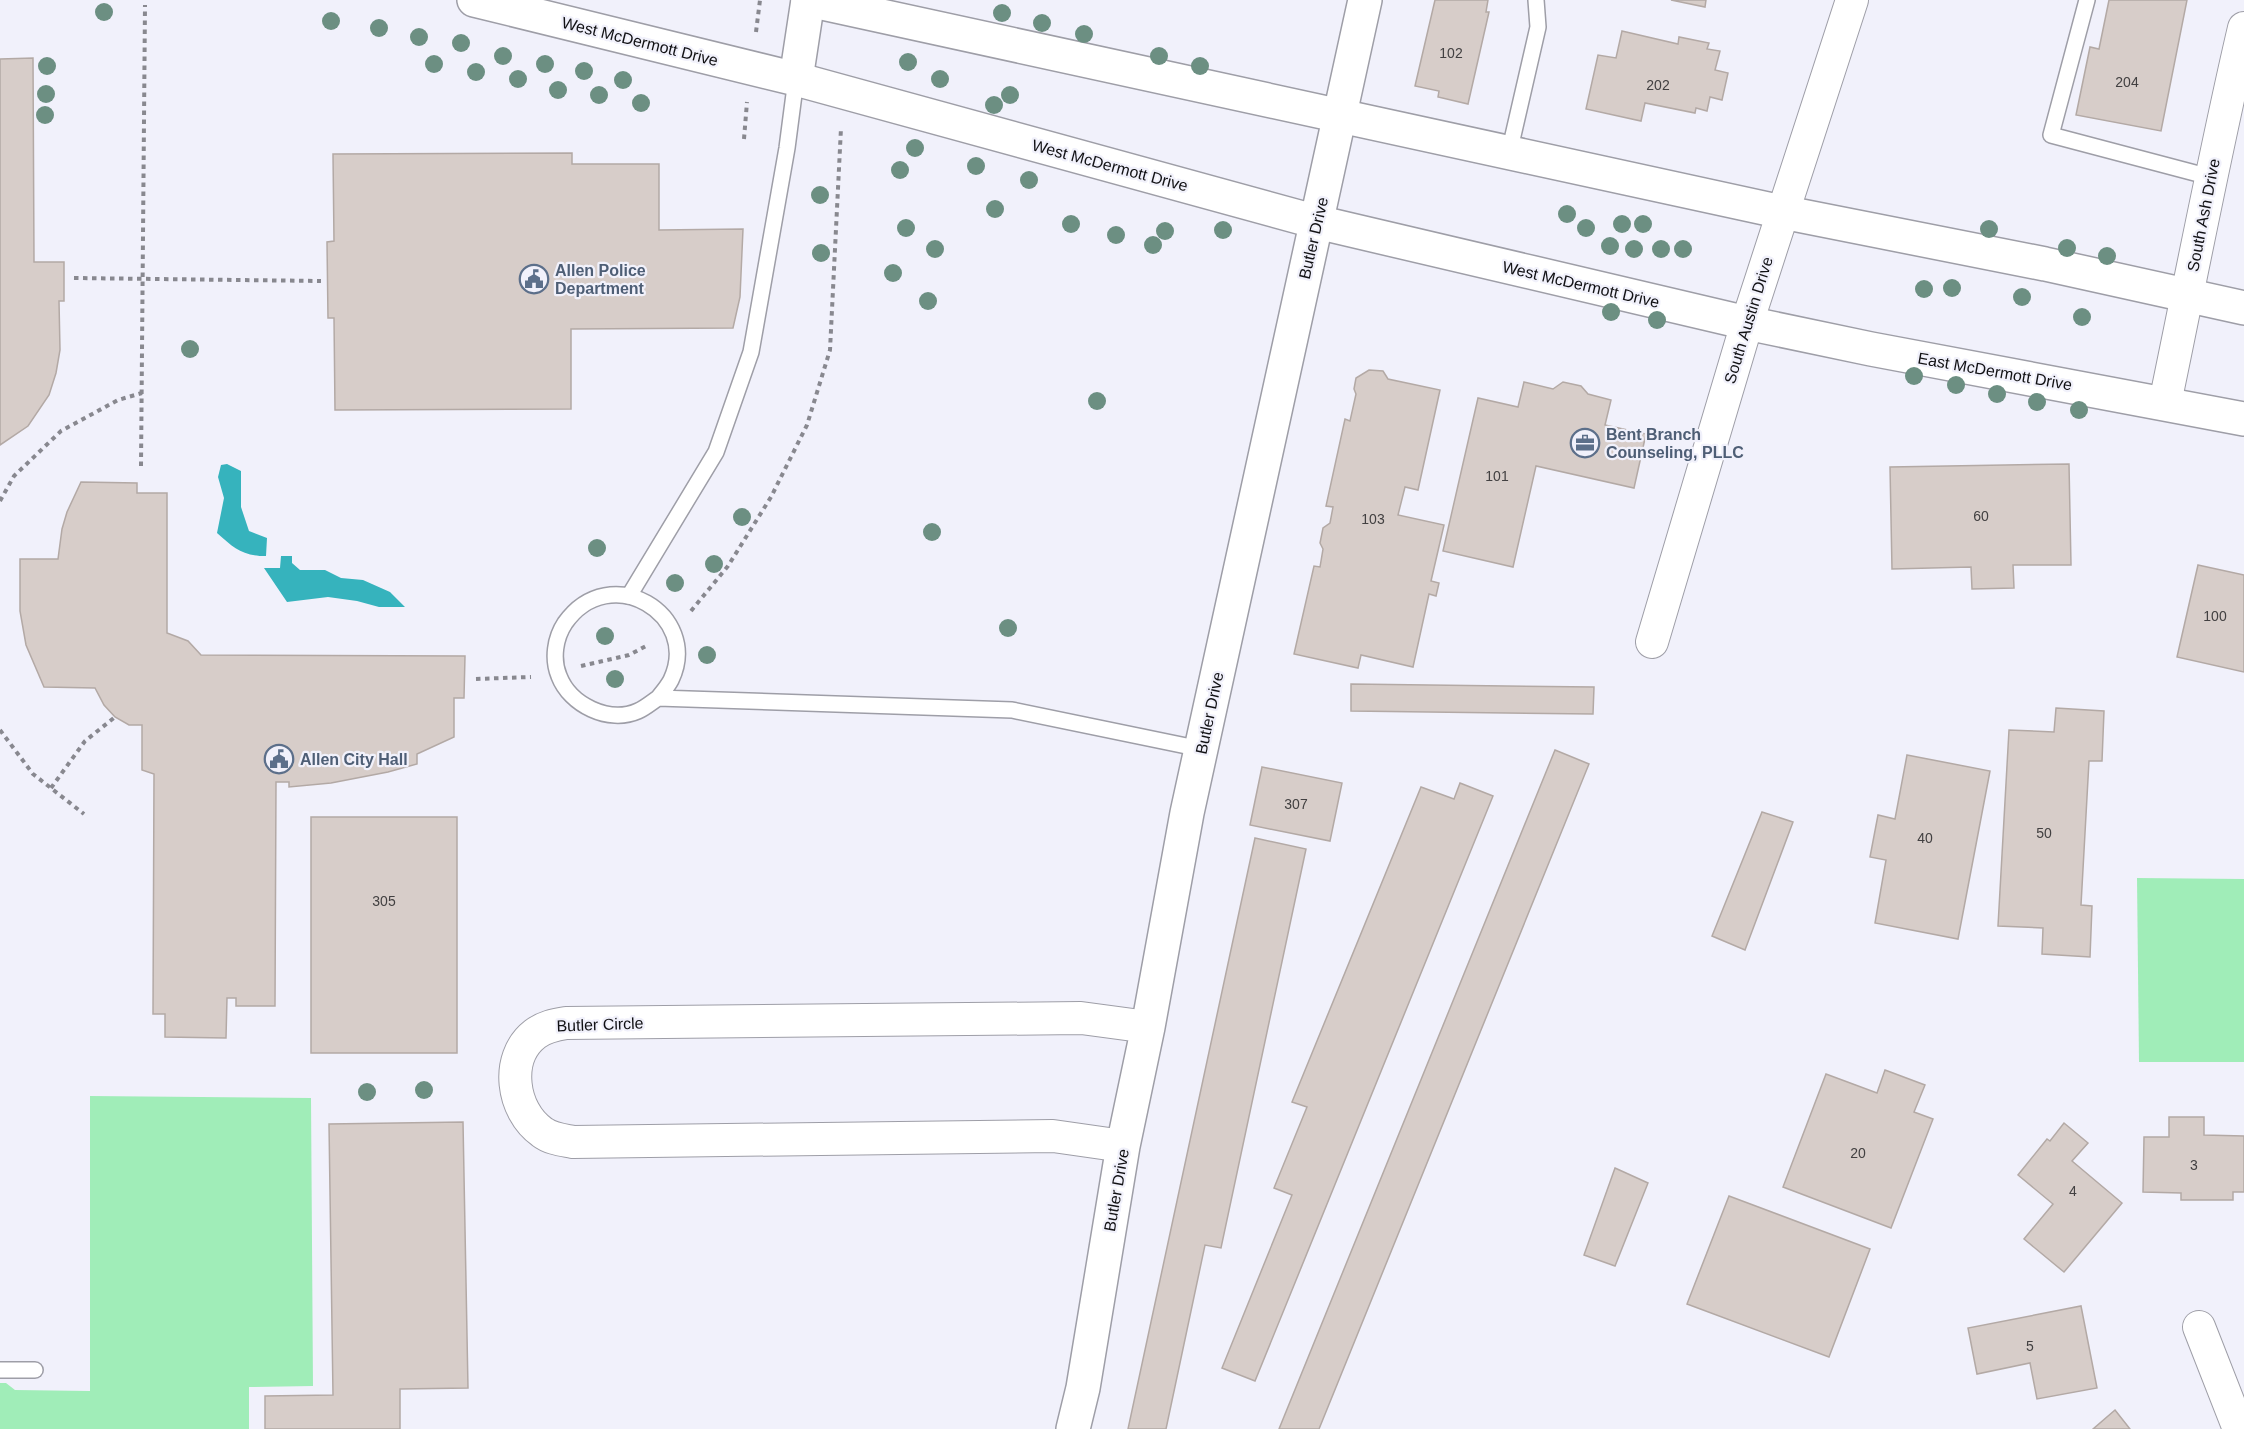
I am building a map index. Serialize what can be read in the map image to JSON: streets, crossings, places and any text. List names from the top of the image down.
{
  "streets": {
    "main road": ["West McDermott Drive", "Butler Drive", "East McDermott Drive"],
    "street": ["South Ash Drive", "South Austin Drive", "Butler Circle"]
  },
  "crossings": [
    ["West McDermott Drive", "Butler Drive"],
    ["West McDermott Drive", "South Austin Drive"],
    ["West McDermott Drive", "East McDermott Drive"],
    ["South Ash Drive", "East McDermott Drive"],
    ["Butler Drive", "Butler Circle"],
    ["South Austin Drive", "East McDermott Drive"]
  ],
  "places": {
    "public building": ["Allen Police Department", "Allen City Hall"],
    "office": ["Bent Branch Counseling, PLLC"]
  },
  "house_numbers": [
    "102",
    "204",
    "202",
    "101",
    "60",
    "103",
    "100",
    "307",
    "50",
    "40",
    "305",
    "20",
    "3",
    "4",
    "5"
  ]
}
